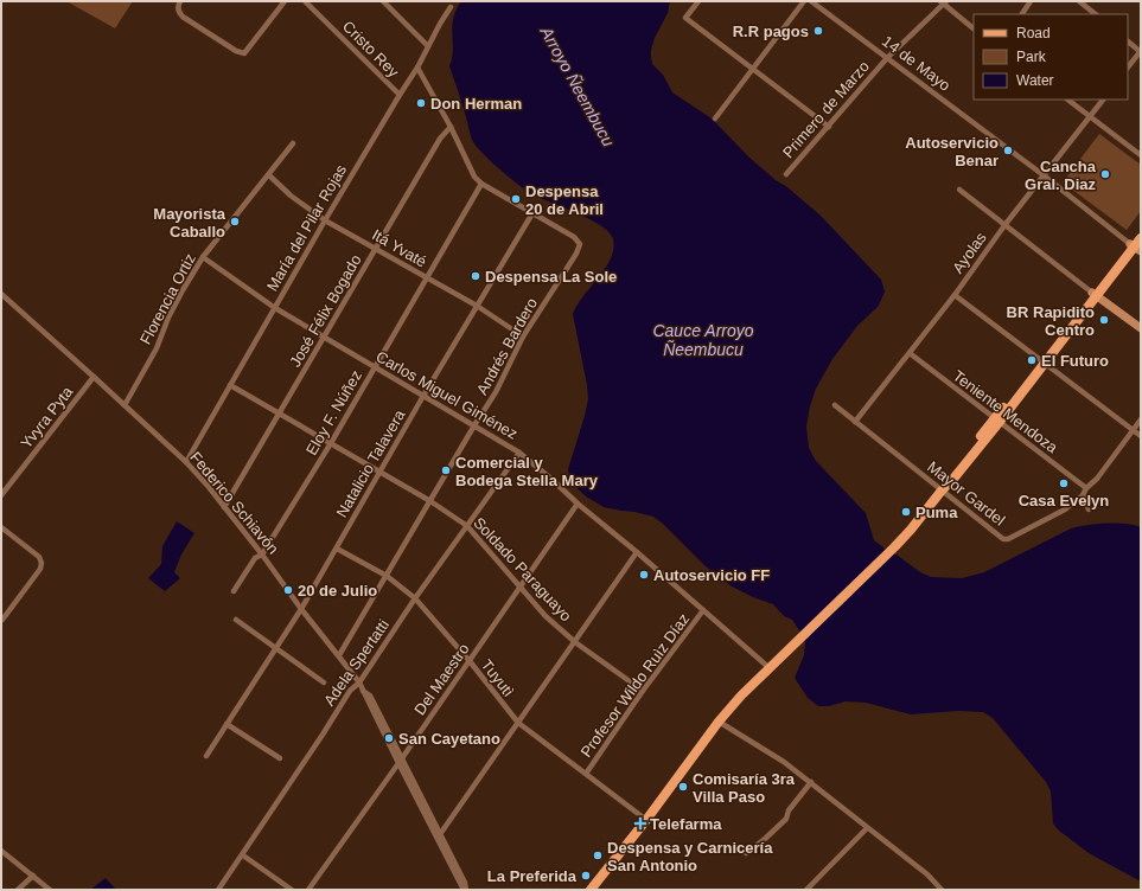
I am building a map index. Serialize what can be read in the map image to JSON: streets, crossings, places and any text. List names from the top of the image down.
{
  "streets": {
    "street": [
      "Cristo Rey",
      "14 de Mayo",
      "Primero de Marzo",
      "María del Pilar Rojas",
      "Itá Yvaté",
      "Ayolas",
      "Florencia Ortiz",
      "José Félix Bogado",
      "Andrés Bardero",
      "Carlos Miguel Giménez",
      "Teniente Mendoza",
      "Eloy F. Núñez",
      "Yvyra Pyta",
      "Natalicio Talavera",
      "Mayor Gardel",
      "Federico Schiavón",
      "Soldado Paraguayo",
      "Adela Spertatti",
      "Tuyutì",
      "Del Maestro",
      "Profesor Wildo Ruìz Díaz"
    ]
  },
  "crossings": [
    ["Cristo Rey", "María del Pilar Rojas"],
    ["14 de Mayo", "Primero de Marzo"],
    ["14 de Mayo", "Ayolas"],
    ["María del Pilar Rojas", "Itá Yvaté"],
    ["María del Pilar Rojas", "Carlos Miguel Giménez"],
    ["María del Pilar Rojas", "Federico Schiavón"],
    ["María del Pilar Rojas", "Soldado Paraguayo"],
    ["Itá Yvaté", "Florencia Ortiz"],
    ["Itá Yvaté", "José Félix Bogado"],
    ["Itá Yvaté", "Andrés Bardero"],
    ["Itá Yvaté", "Eloy F. Núñez"],
    ["Itá Yvaté", "Natalicio Talavera"],
    ["Ayolas", "Teniente Mendoza"],
    ["Ayolas", "Mayor Gardel"],
    ["Florencia Ortiz", "Carlos Miguel Giménez"],
    ["Florencia Ortiz", "Federico Schiavón"],
    ["José Félix Bogado", "Carlos Miguel Giménez"],
    ["José Félix Bogado", "Federico Schiavón"],
    ["José Félix Bogado", "Soldado Paraguayo"],
    ["Andrés Bardero", "Carlos Miguel Giménez"],
    ["Andrés Bardero", "Natalicio Talavera"],
    ["Andrés Bardero", "Federico Schiavón"],
    ["Andrés Bardero", "Soldado Paraguayo"],
    ["Andrés Bardero", "Tuyutì"],
    ["Carlos Miguel Giménez", "Eloy F. Núñez"],
    ["Carlos Miguel Giménez", "Natalicio Talavera"],
    ["Carlos Miguel Giménez", "Adela Spertatti"],
    ["Carlos Miguel Giménez", "Del Maestro"],
    ["Carlos Miguel Giménez", "Profesor Wildo Ruìz Díaz"],
    ["Eloy F. Núñez", "Federico Schiavón"],
    ["Eloy F. Núñez", "Soldado Paraguayo"],
    ["Yvyra Pyta", "Federico Schiavón"],
    ["Natalicio Talavera", "Federico Schiavón"],
    ["Natalicio Talavera", "Soldado Paraguayo"],
    ["Natalicio Talavera", "Tuyutì"],
    ["Federico Schiavón", "Adela Spertatti"],
    ["Federico Schiavón", "Del Maestro"],
    ["Soldado Paraguayo", "Adela Spertatti"],
    ["Soldado Paraguayo", "Del Maestro"],
    ["Soldado Paraguayo", "Profesor Wildo Ruìz Díaz"],
    ["Adela Spertatti", "Tuyutì"],
    ["Tuyutì", "Del Maestro"],
    ["Tuyutì", "Profesor Wildo Ruìz Díaz"]
  ],
  "water": ["Arroyo Ñeembucu", "Cauce Arroyo Ñeembucu"],
  "places": {
    "other": [
      "R.R pagos",
      "Don Herman",
      "Autoservicio Benar",
      "Cancha Gral. Diaz",
      "Despensa 20 de Abril",
      "Mayorista Caballo",
      "Despensa La Sole",
      "BR Rapidito Centro",
      "El Futuro",
      "Comercial y Bodega Stella Mary",
      "Casa Evelyn",
      "Puma",
      "Autoservicio FF",
      "20 de Julio",
      "San Cayetano",
      "Comisaría 3ra Villa Paso",
      "Despensa y Carnicería San Antonio",
      "La Preferida"
    ],
    "health": ["Telefarma"]
  },
  "legend": ["Road", "Park", "Water"]
}
